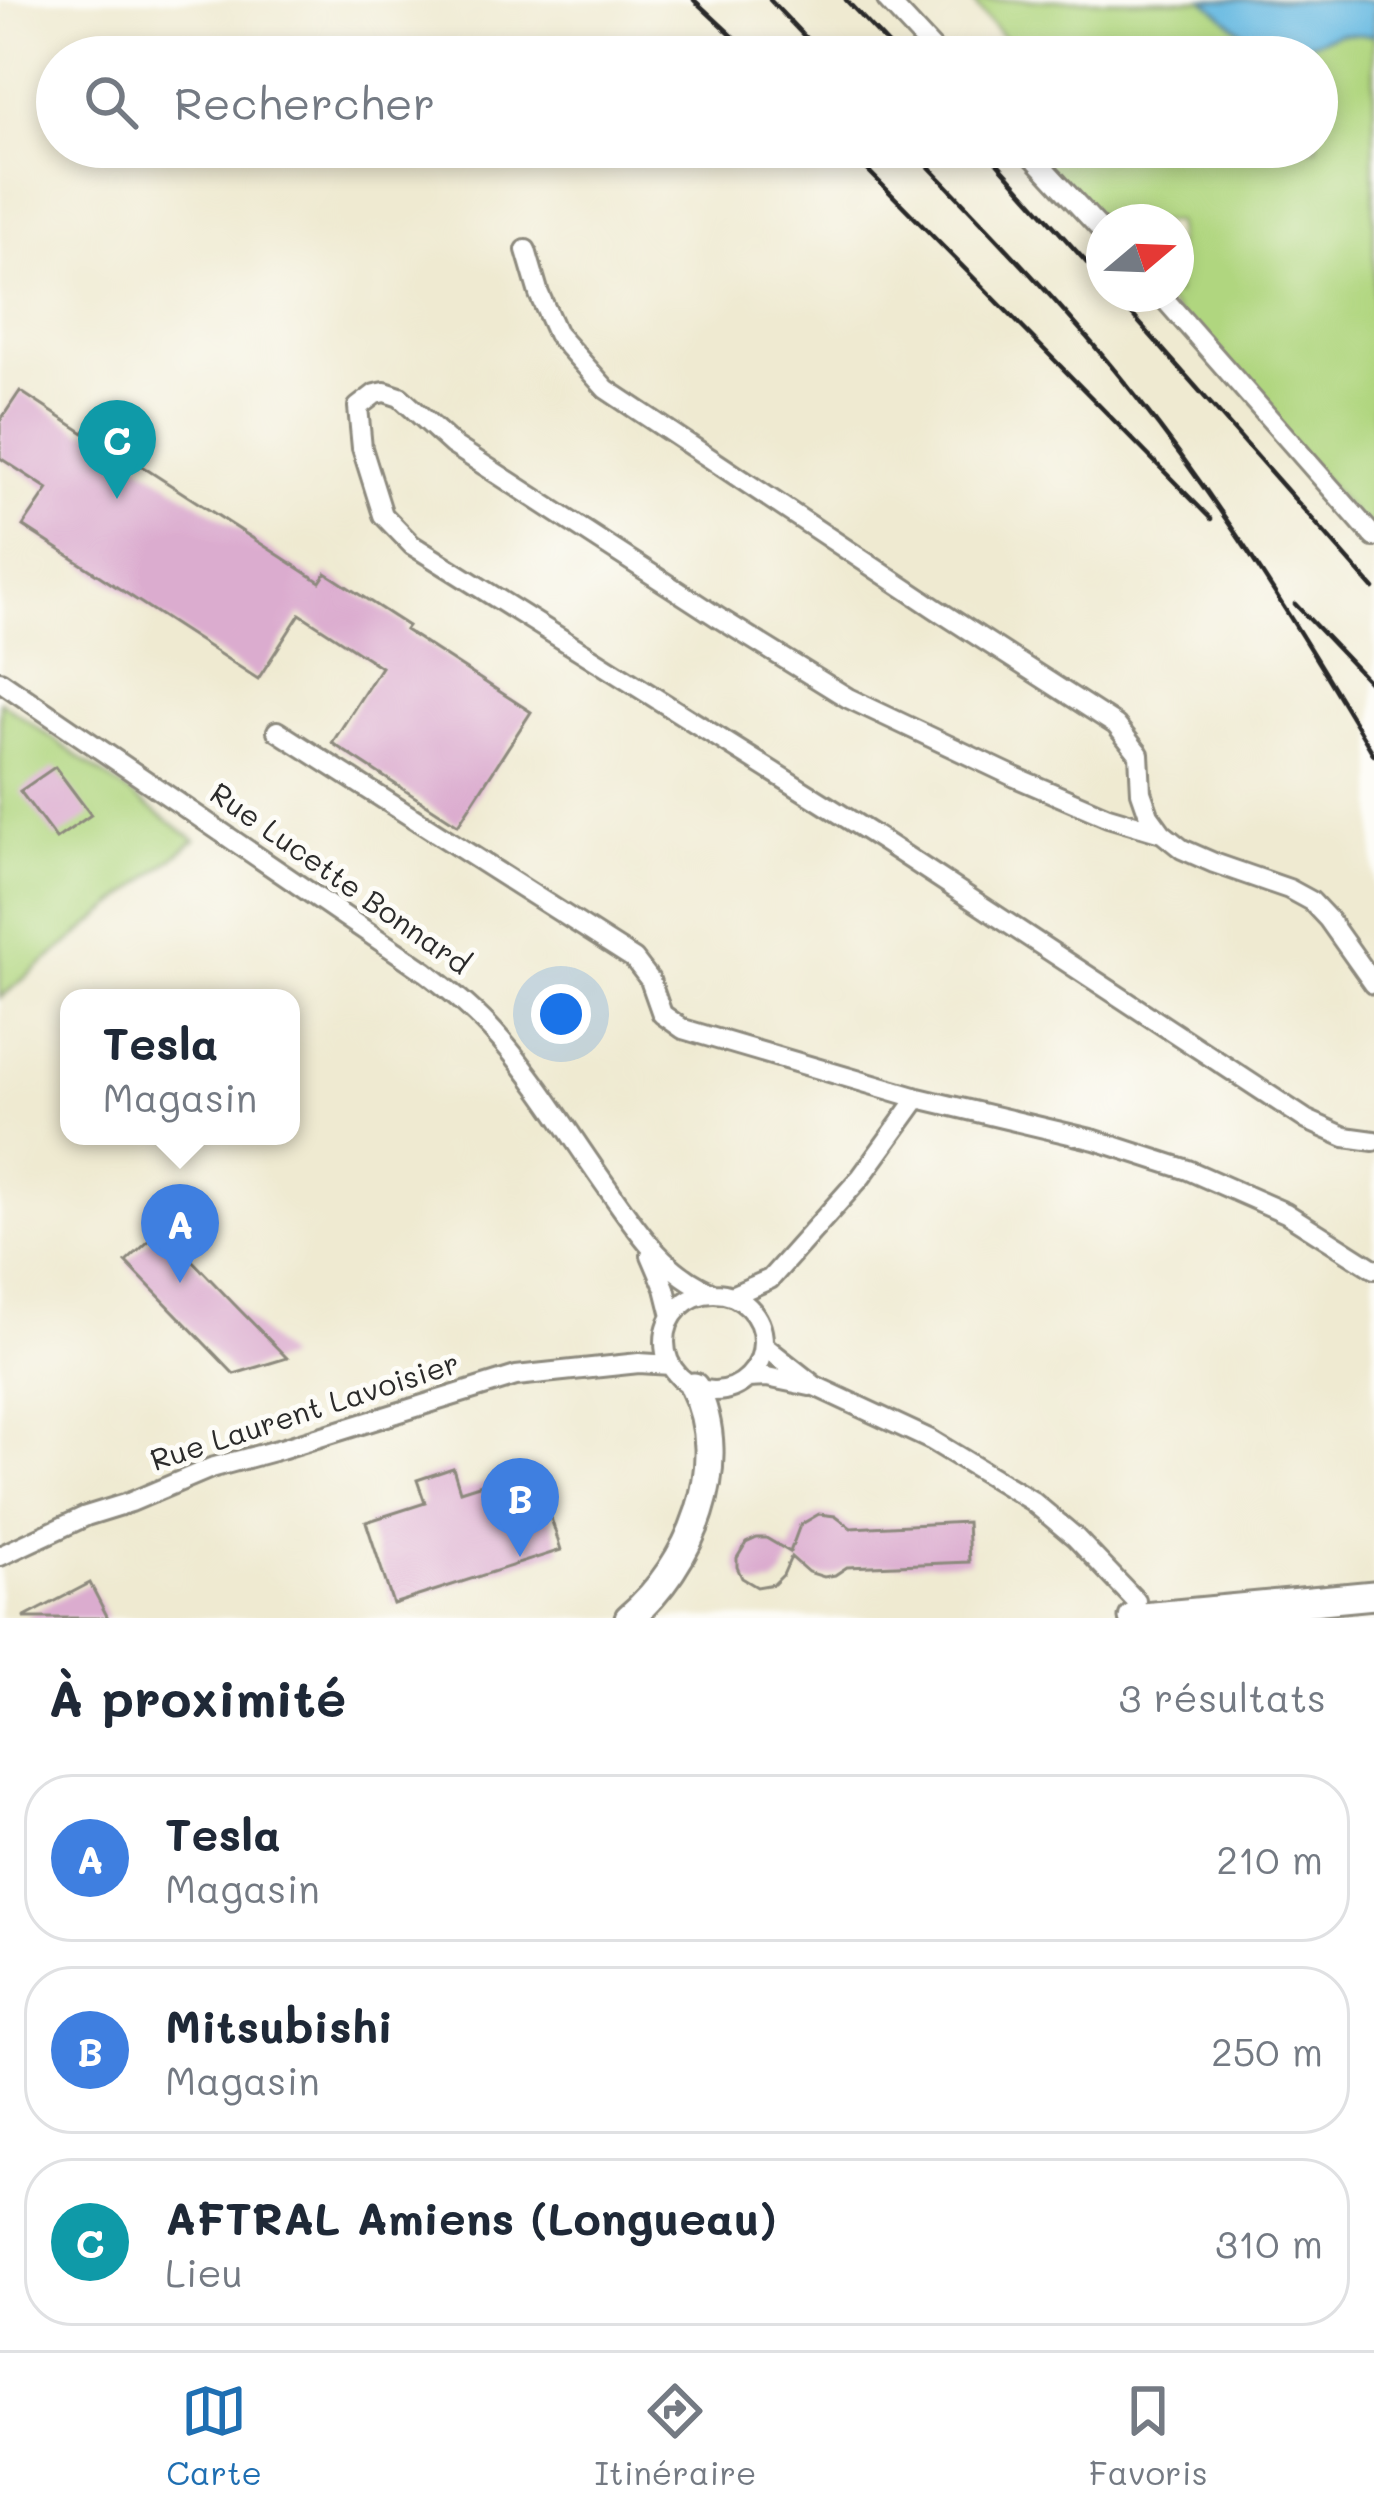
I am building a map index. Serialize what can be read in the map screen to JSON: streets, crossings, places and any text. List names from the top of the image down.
{
  "streets": {
    "street": ["Rue Lucette Bonnard", "Rue Laurent Lavoisier"]
  },
  "crossings": [
    ["Rue Lucette Bonnard", "Rue Laurent Lavoisier"]
  ],
  "north": "right",
  "page": {
    "search": "Rechercher",
    "pins": ["C", "A", "B"],
    "popup": ["Tesla", "Magasin"],
    "heading": ["À proximité", "3 résultats"],
    "list": [
      {
        "mark": "A",
        "name": "Tesla",
        "note": "Magasin",
        "value": "210 m"
      },
      {
        "mark": "B",
        "name": "Mitsubishi",
        "note": "Magasin",
        "value": "250 m"
      },
      {
        "mark": "C",
        "name": "AFTRAL Amiens (Longueau)",
        "note": "Lieu",
        "value": "310 m"
      }
    ],
    "nav": ["Carte", "Itinéraire", "Favoris"]
  }
}
